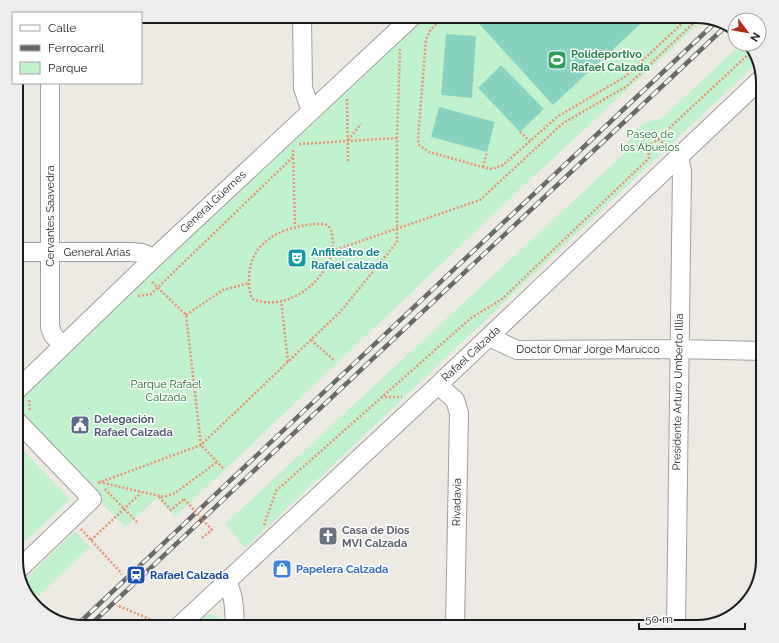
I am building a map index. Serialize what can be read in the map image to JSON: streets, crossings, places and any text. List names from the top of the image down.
{
  "streets": {
    "street": [
      "General Güemes",
      "Cervantes Saavedra",
      "General Arias",
      "Doctor Omar Jorge Marucco",
      "Rafael Calzada",
      "Presidente Arturo Umberto Illia",
      "Rivadavia"
    ]
  },
  "crossings": [
    ["General Güemes", "Cervantes Saavedra"],
    ["General Güemes", "General Arias"],
    ["Cervantes Saavedra", "General Arias"],
    ["Doctor Omar Jorge Marucco", "Rafael Calzada"],
    ["Doctor Omar Jorge Marucco", "Presidente Arturo Umberto Illia"],
    ["Rafael Calzada", "Presidente Arturo Umberto Illia"],
    ["Rafael Calzada", "Rivadavia"]
  ],
  "parks": ["Paseo de los Abuelos", "Parque Rafael Calzada"],
  "places": {
    "sports": ["Polideportivo Rafael Calzada"],
    "theatre": ["Anfiteatro de Rafael calzada"],
    "public building": ["Delegación Rafael Calzada"],
    "church": ["Casa de Dios MVI Calzada"],
    "shop": ["Papelera Calzada"],
    "station": ["Rafael Calzada"]
  },
  "legend": ["Calle", "Ferrocarril", "Parque"],
  "scale_bar": "50 m",
  "north": "bottom right"
}
